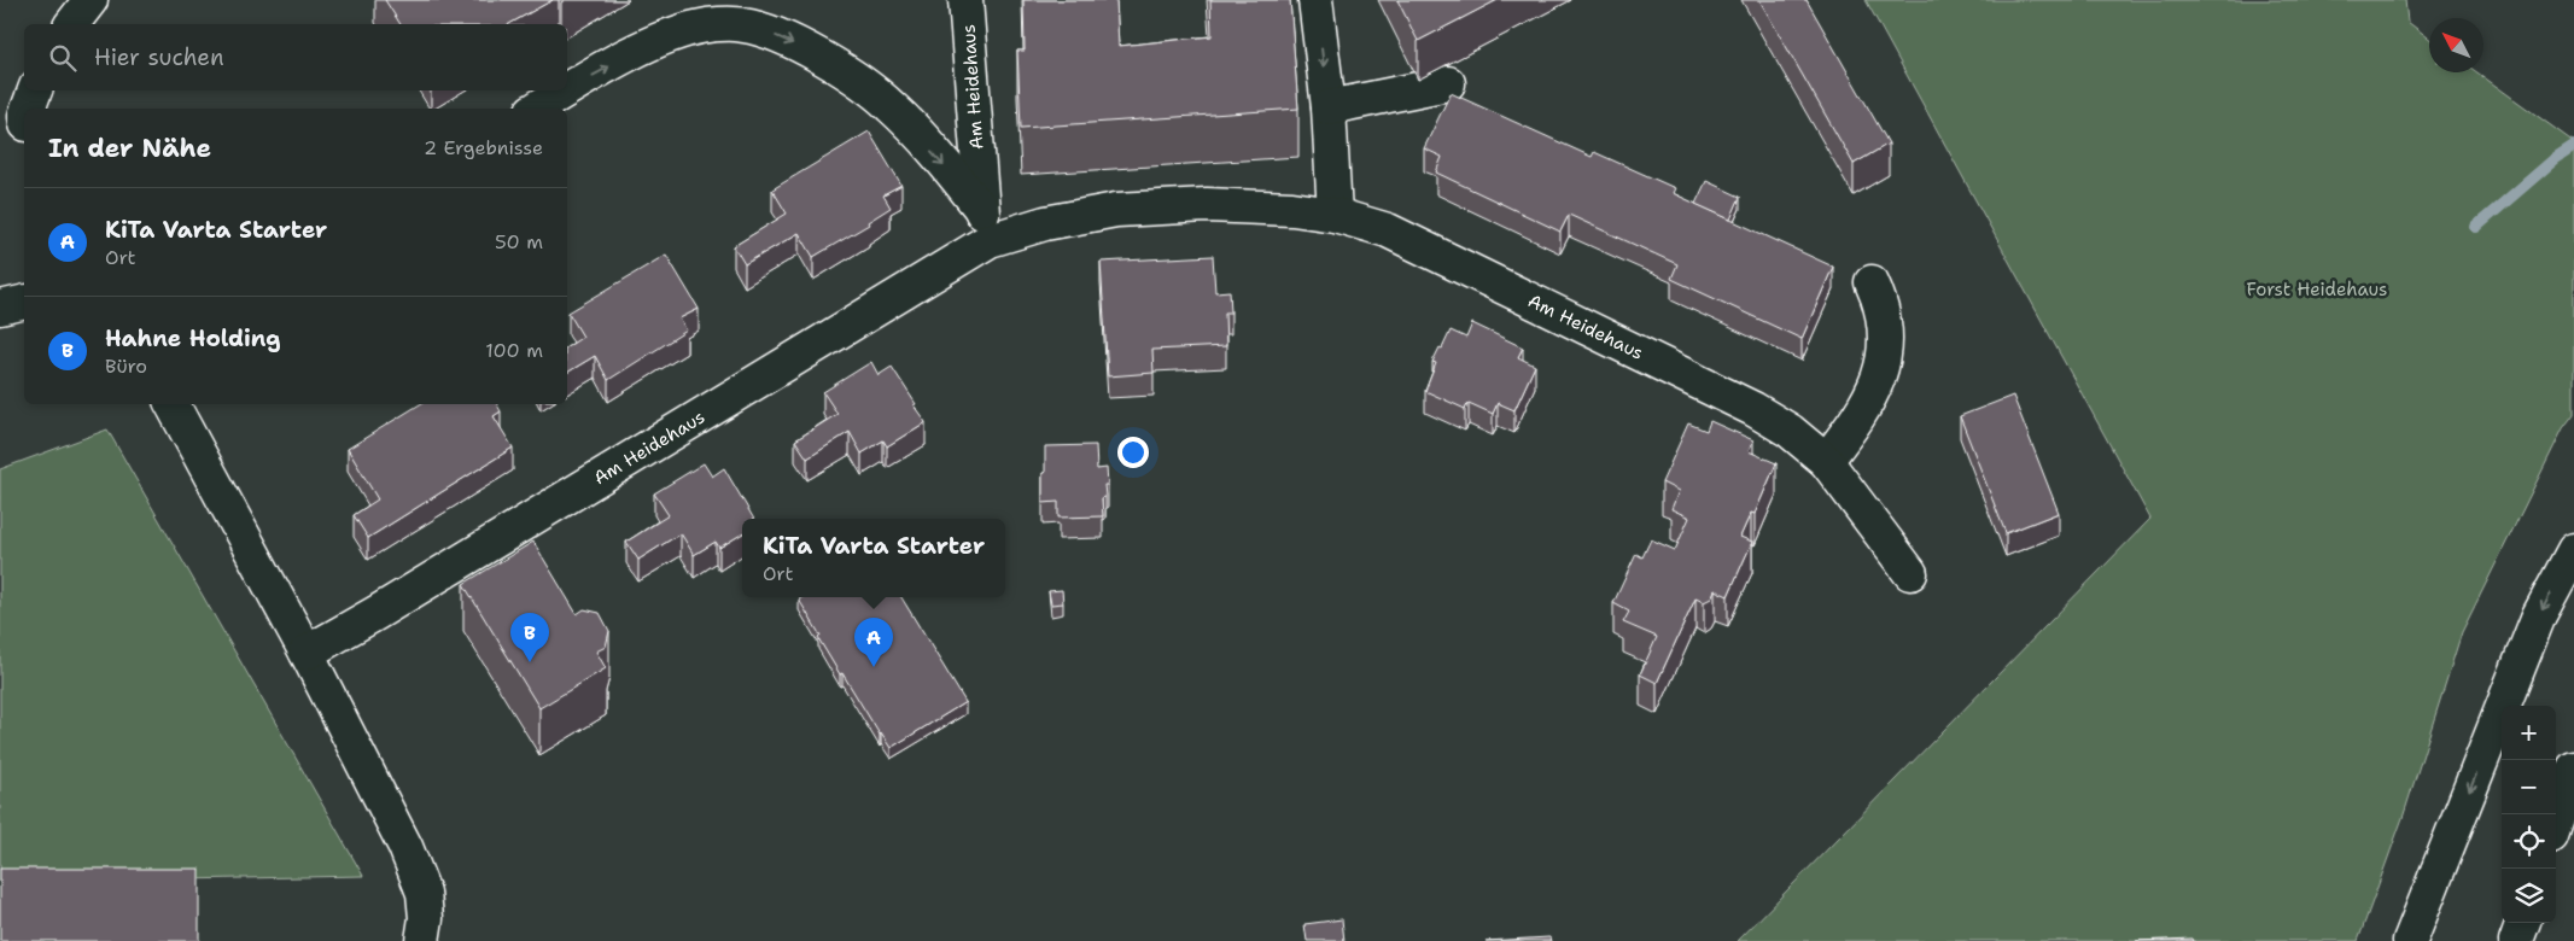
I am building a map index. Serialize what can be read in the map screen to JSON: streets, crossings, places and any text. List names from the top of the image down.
{
  "streets": {
    "main road": ["Am Heidehaus"]
  },
  "parks": ["Forst Heidehaus"],
  "north": "top left",
  "page": {
    "search": "Hier suchen",
    "heading": ["In der Nähe", "2 Ergebnisse"],
    "list": [
      {
        "mark": "A",
        "name": "KiTa Varta Starter",
        "note": "Ort",
        "value": "50 m"
      },
      {
        "mark": "B",
        "name": "Hahne Holding",
        "note": "Büro",
        "value": "100 m"
      }
    ],
    "popup": ["KiTa Varta Starter", "Ort"],
    "pins": ["B", "A"],
    "map_buttons": ["+", "−"]
  }
}
